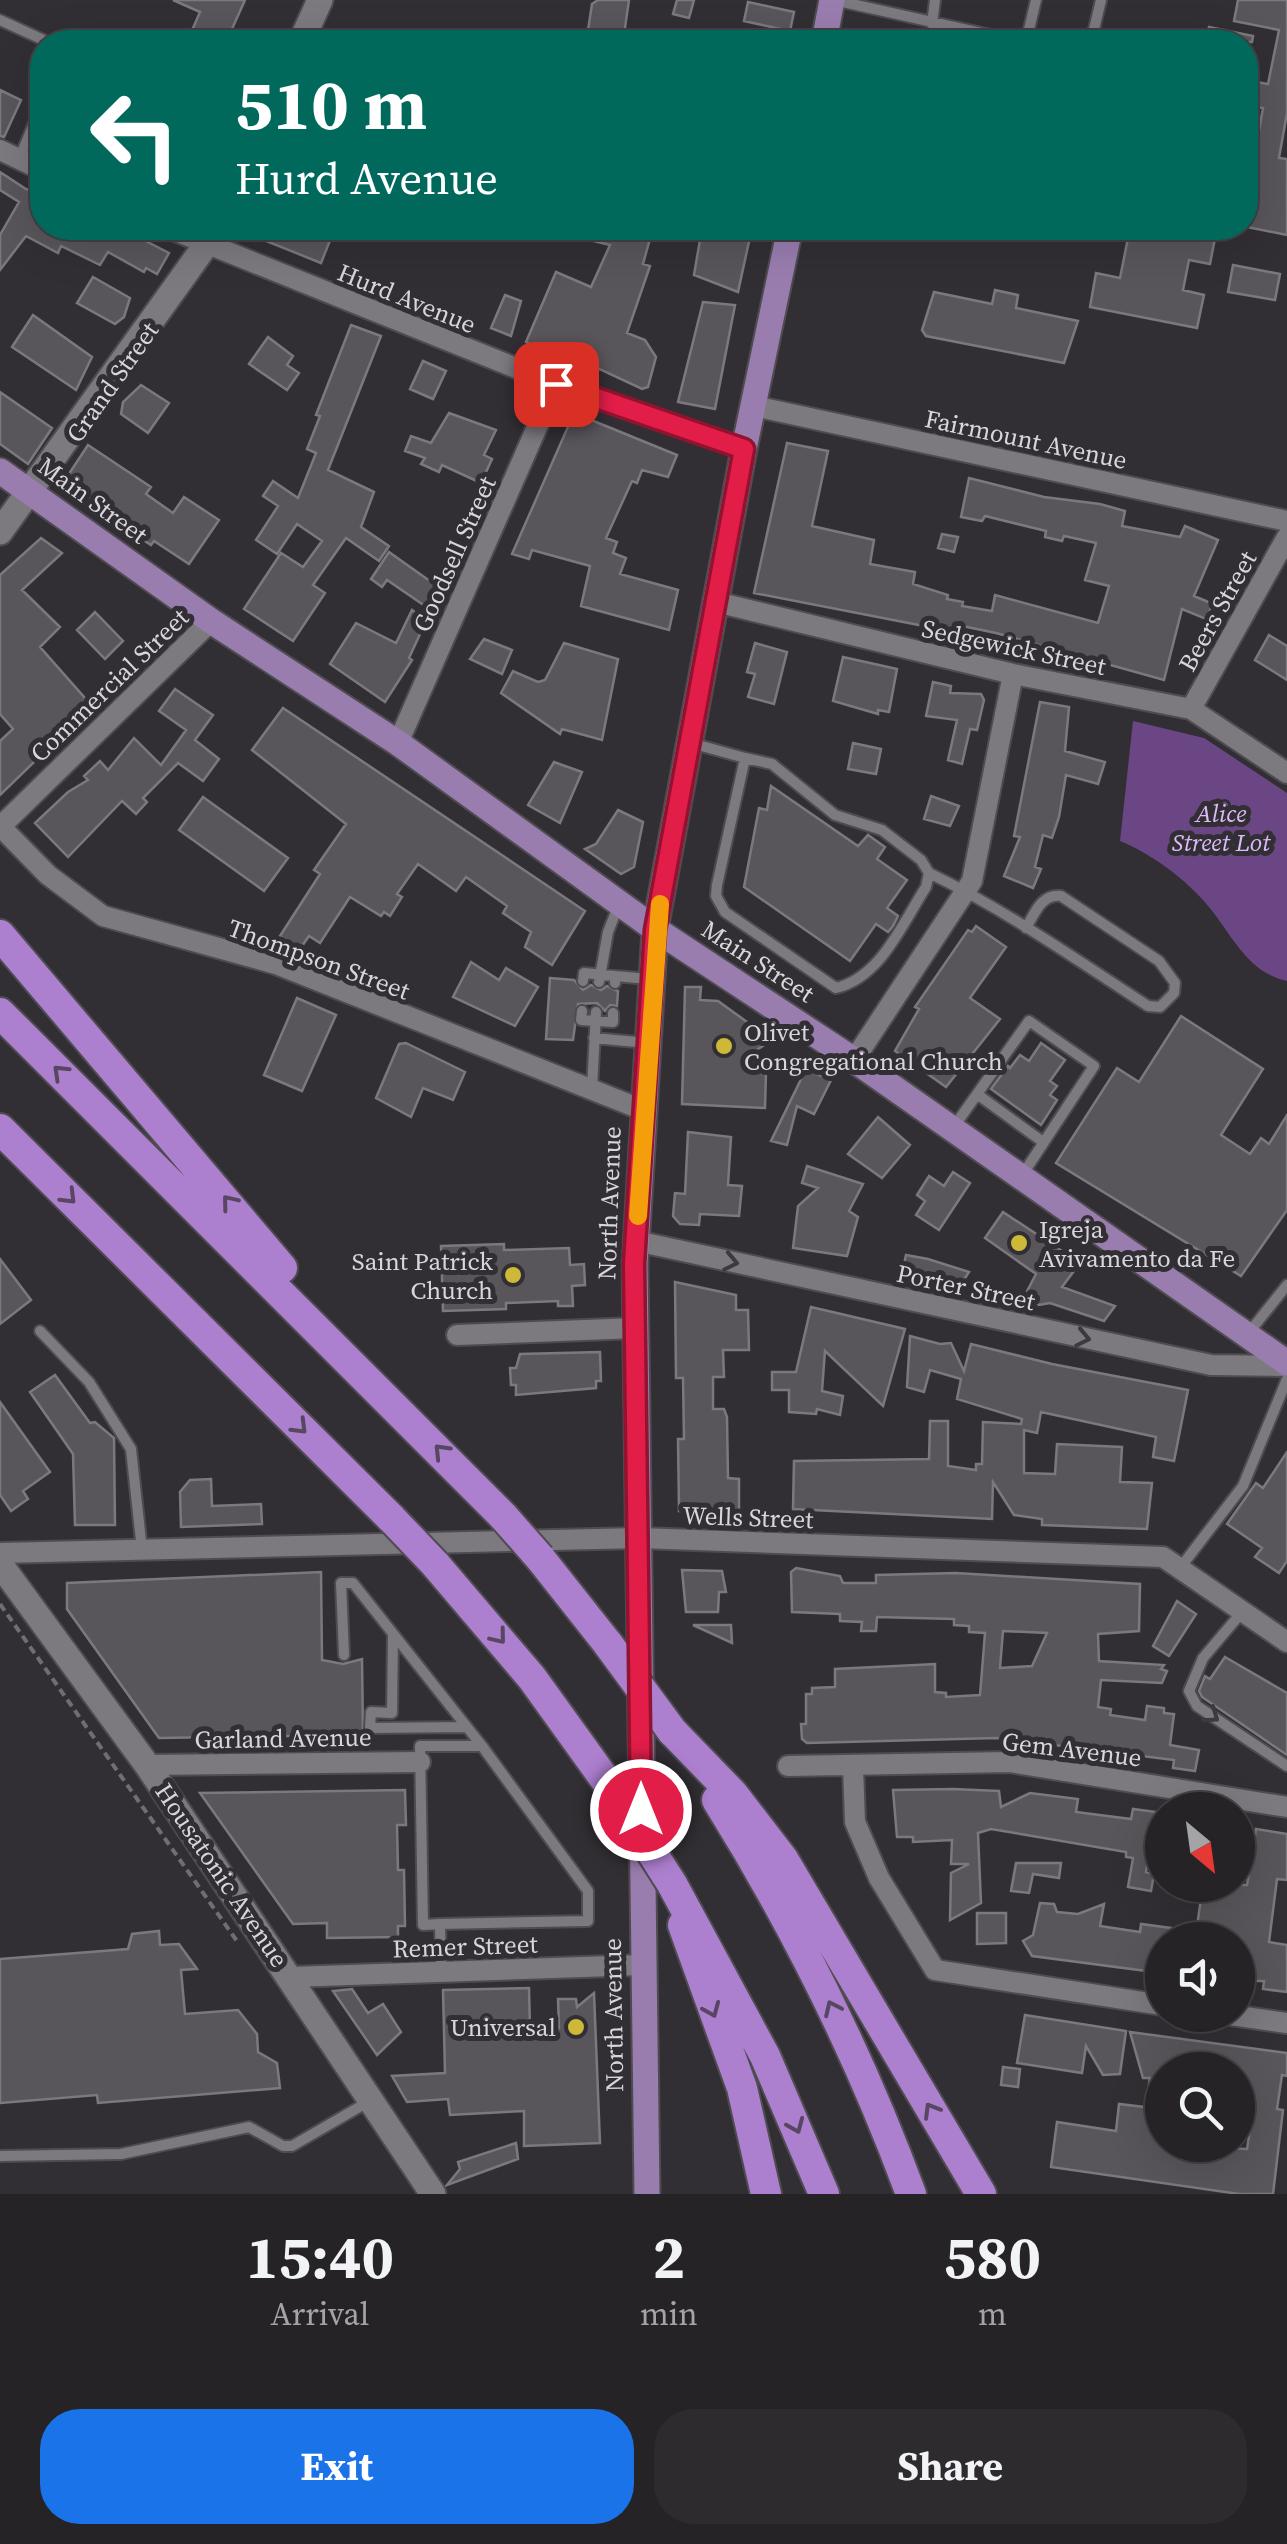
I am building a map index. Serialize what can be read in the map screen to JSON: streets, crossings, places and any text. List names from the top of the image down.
{
  "streets": {
    "main road": [
      "Grand Street",
      "Main Street",
      "North Avenue",
      "Housatonic Avenue"
    ],
    "street": [
      "Hurd Avenue",
      "Fairmount Avenue",
      "Goodsell Street",
      "Beers Street",
      "Sedgewick Street",
      "Commercial Street",
      "Thompson Street",
      "Porter Street",
      "Wells Street",
      "Garland Avenue",
      "Gem Avenue",
      "Remer Street"
    ]
  },
  "crossings": [
    ["Hurd Avenue", "Goodsell Street"],
    ["Hurd Avenue", "North Avenue"],
    ["Grand Street", "Main Street"],
    ["Fairmount Avenue", "North Avenue"],
    ["Main Street", "Goodsell Street"],
    ["Main Street", "Commercial Street"],
    ["Main Street", "North Avenue"],
    ["Main Street", "Porter Street"],
    ["Beers Street", "Sedgewick Street"],
    ["Sedgewick Street", "North Avenue"],
    ["Commercial Street", "Thompson Street"],
    ["Thompson Street", "North Avenue"],
    ["North Avenue", "Porter Street"],
    ["North Avenue", "Wells Street"],
    ["North Avenue", "Remer Street"],
    ["Garland Avenue", "Housatonic Avenue"],
    ["Housatonic Avenue", "Remer Street"]
  ],
  "one_way": ["Porter Street"],
  "parks": ["Alice Street Lot"],
  "places": [
    "Olivet Congregational Church",
    "Igreja Avivamento da Fe",
    "Saint Patrick Church",
    "Universal"
  ],
  "north": "bottom right",
  "page": {
    "turn": ["510 m", "Hurd Avenue"],
    "eta": [
      "15:40",
      "Arrival",
      "2",
      "min",
      "580",
      "m"
    ],
    "buttons": ["Exit", "Share"]
  }
}
